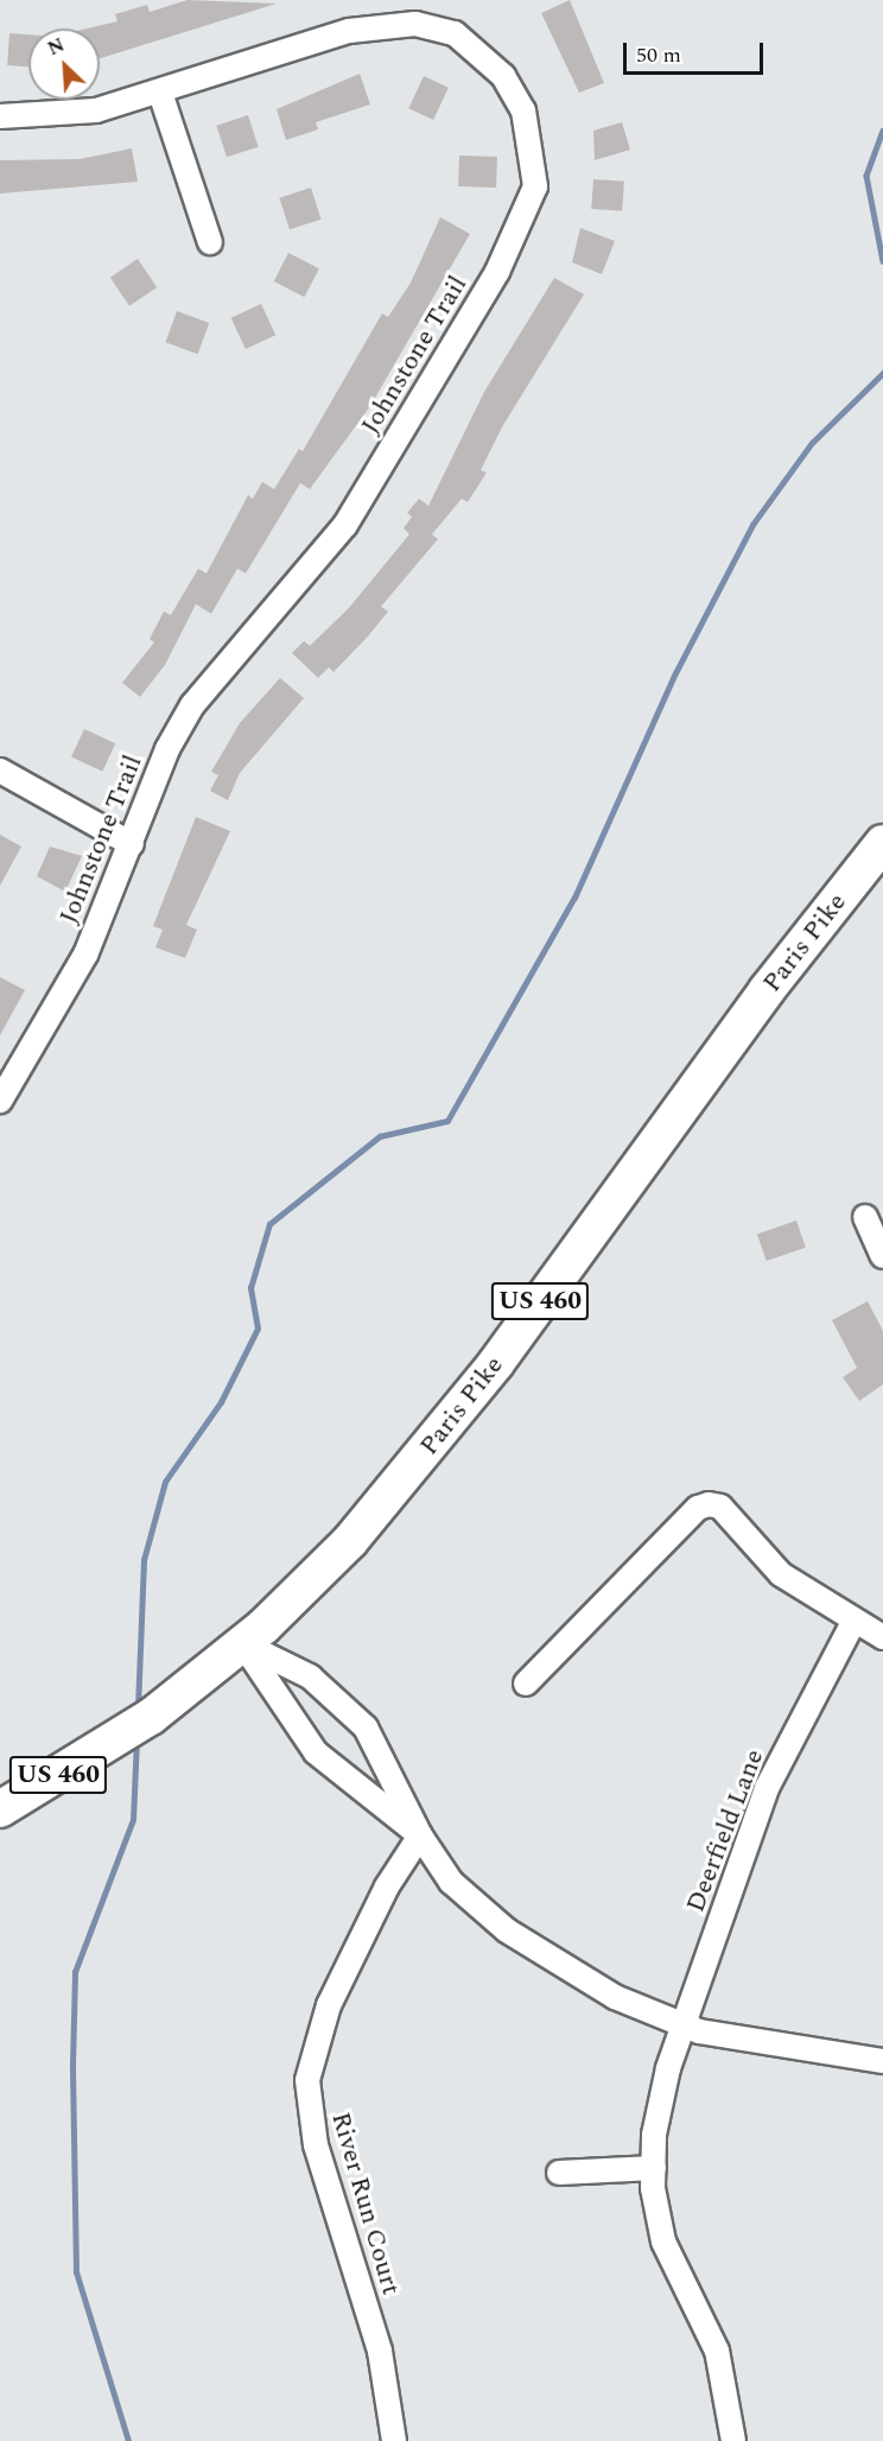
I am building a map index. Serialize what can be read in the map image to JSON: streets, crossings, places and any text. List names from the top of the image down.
{
  "streets": {
    "main road": ["Paris Pike", "US 460"],
    "street": ["Johnstone Trail", "Deerfield Lane", "River Run Court"]
  },
  "scale_bar": "50 m",
  "north": "top left"
}
